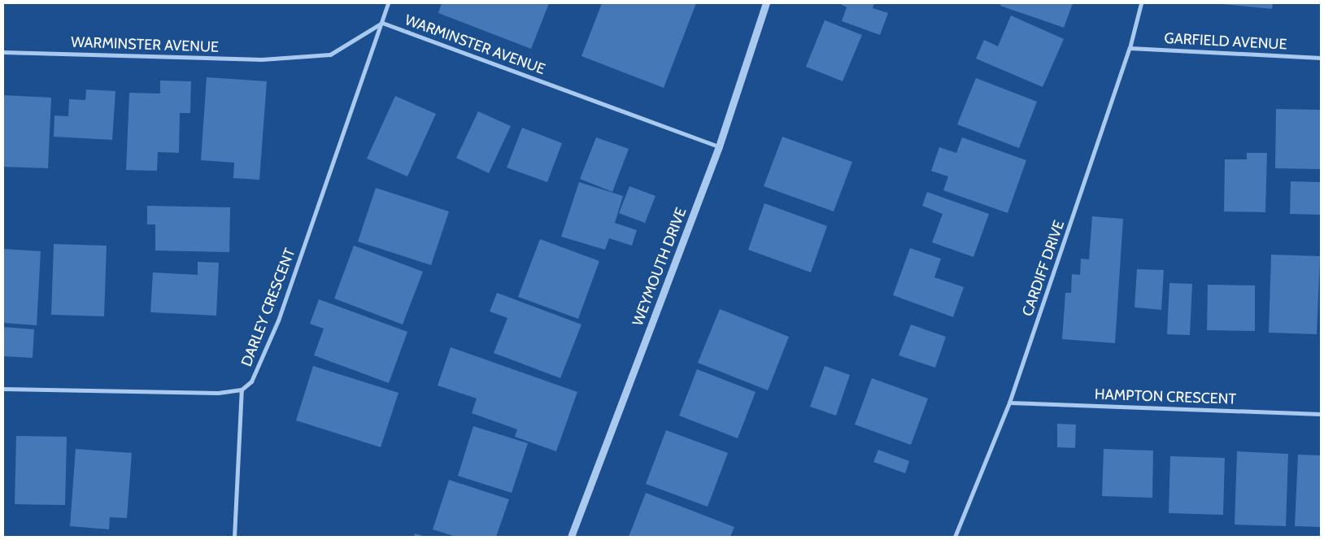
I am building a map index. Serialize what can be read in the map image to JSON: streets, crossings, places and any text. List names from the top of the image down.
{
  "streets": {
    "street": [
      "GARFIELD AVENUE",
      "WARMINSTER AVENUE",
      "WEYMOUTH DRIVE",
      "CARDIFF DRIVE",
      "DARLEY CRESCENT",
      "HAMPTON CRESCENT"
    ]
  },
  "crossings": [
    ["GARFIELD AVENUE", "CARDIFF DRIVE"],
    ["WARMINSTER AVENUE", "WEYMOUTH DRIVE"],
    ["WARMINSTER AVENUE", "DARLEY CRESCENT"],
    ["CARDIFF DRIVE", "HAMPTON CRESCENT"]
  ]
}
